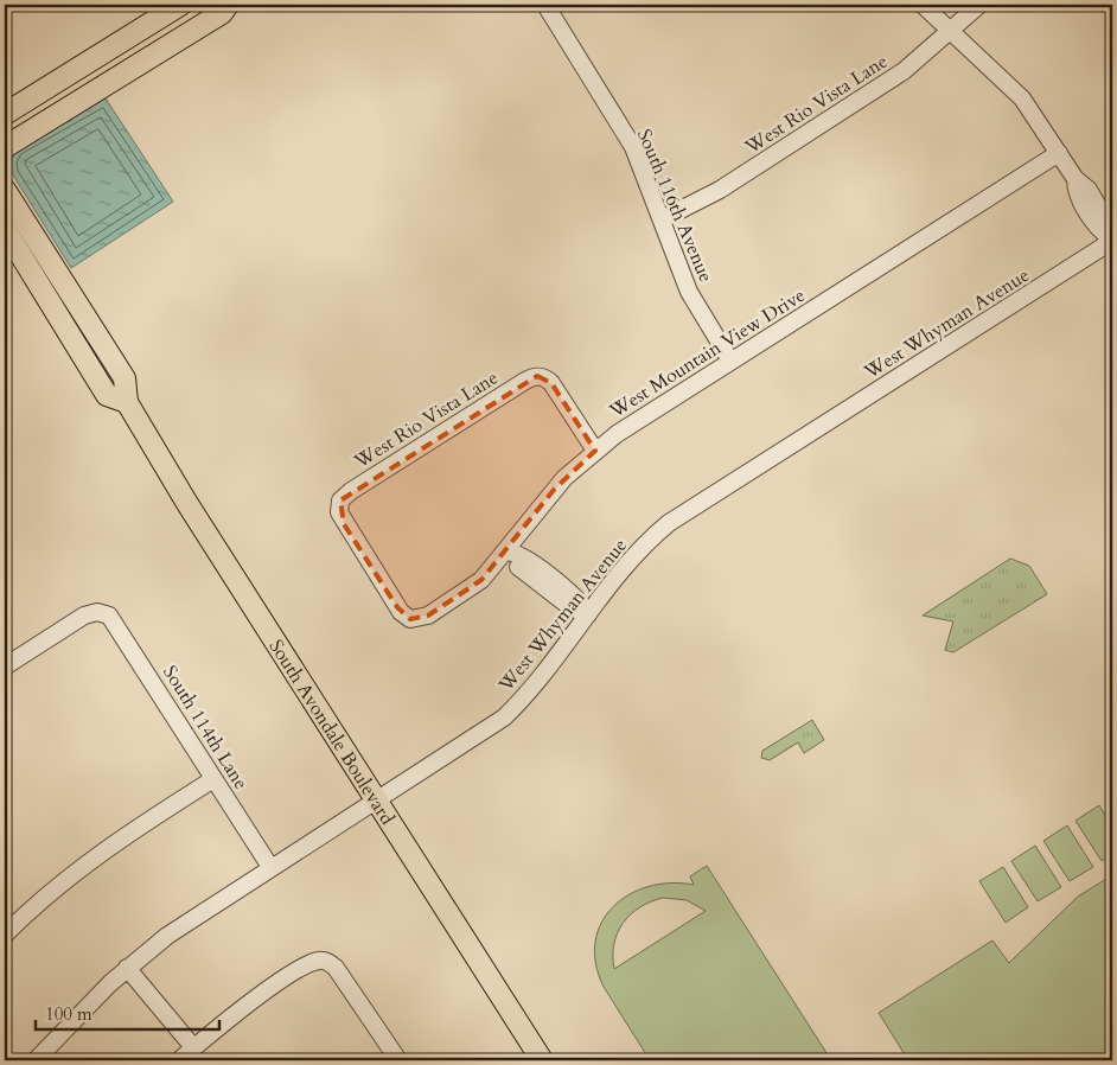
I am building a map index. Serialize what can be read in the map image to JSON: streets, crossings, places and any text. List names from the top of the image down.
{
  "streets": {
    "main road": ["South Avondale Boulevard"],
    "street": [
      "West Rio Vista Lane",
      "South 116th Avenue",
      "West Whyman Avenue",
      "West Mountain View Drive",
      "South 114th Lane"
    ]
  },
  "crossings": [
    ["West Rio Vista Lane", "South 116th Avenue"],
    ["West Rio Vista Lane", "West Mountain View Drive"],
    ["South 116th Avenue", "West Mountain View Drive"],
    ["West Whyman Avenue", "South 114th Lane"],
    ["West Whyman Avenue", "South Avondale Boulevard"]
  ],
  "scale_bar": "100 m"
}
